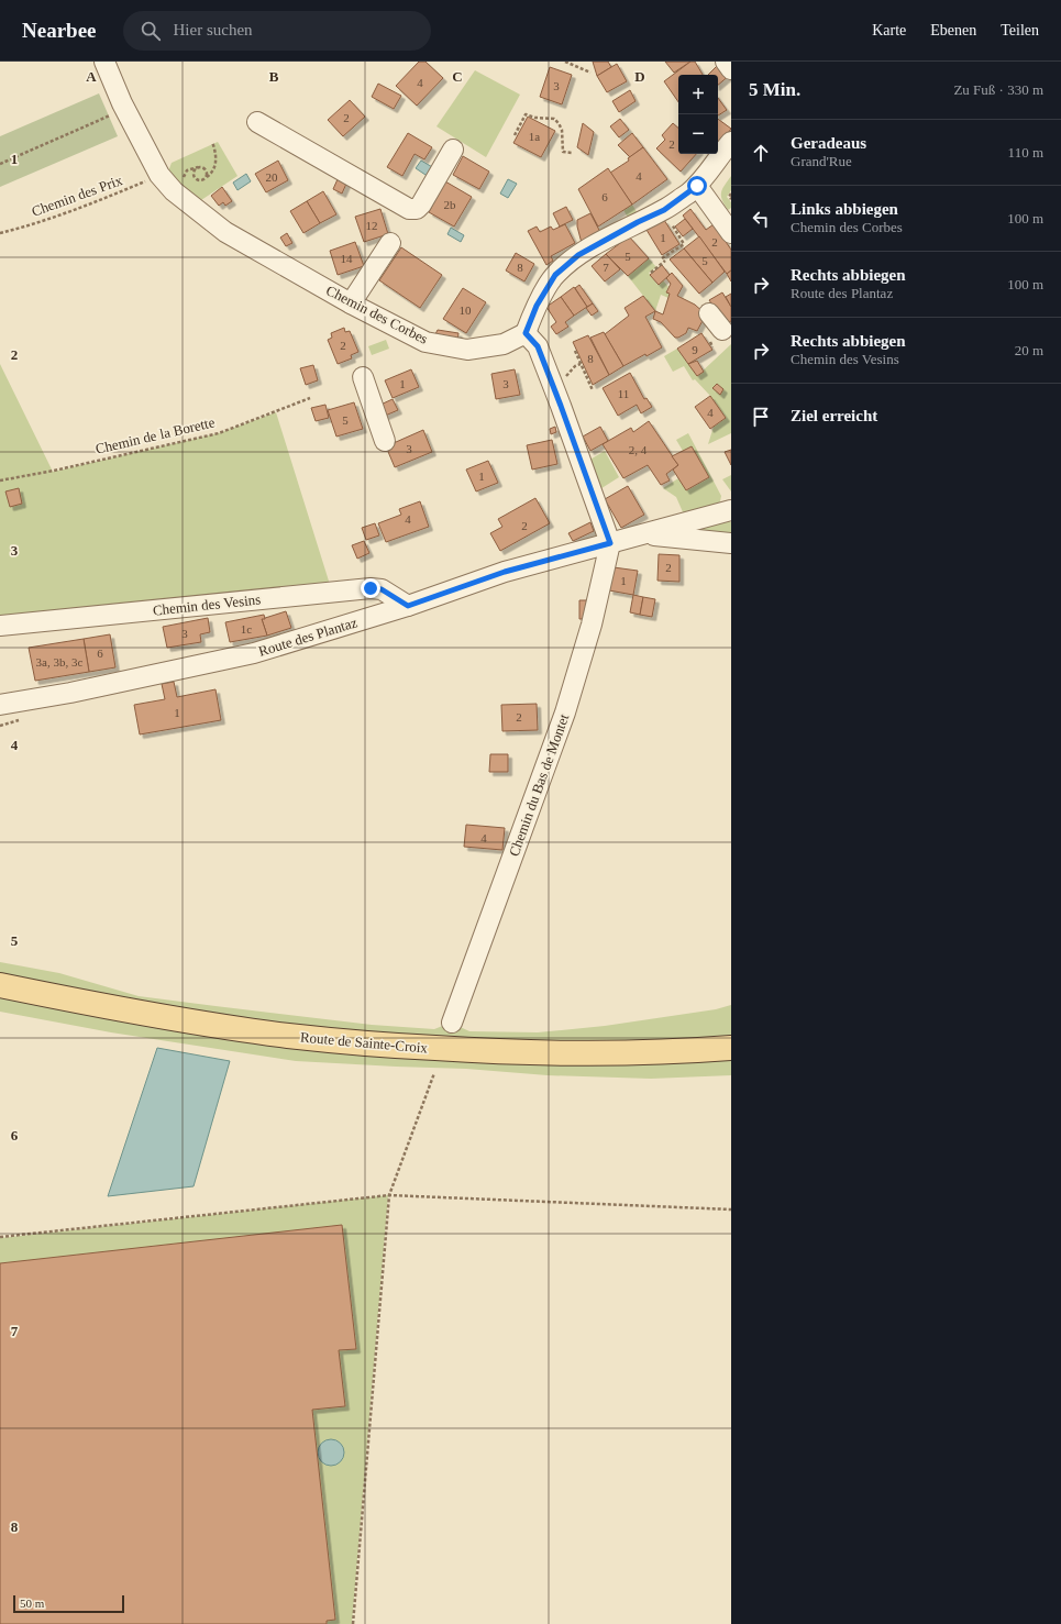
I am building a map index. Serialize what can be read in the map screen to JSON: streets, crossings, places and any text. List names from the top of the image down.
{
  "streets": {
    "main road": ["Route de Sainte-Croix"],
    "street": [
      "Chemin des Corbes",
      "Chemin des Vesins",
      "Route des Plantaz",
      "Chemin du Bas de Montet"
    ],
    "path": ["Chemin des Prix", "Chemin de la Borette"]
  },
  "crossings": [
    ["Chemin des Prix", "Chemin des Corbes"],
    ["Chemin des Vesins", "Route des Plantaz"],
    ["Route des Plantaz", "Chemin du Bas de Montet"]
  ],
  "house_numbers": [
    "4",
    "3",
    "2",
    "1a",
    "2",
    "4",
    "20",
    "6",
    "2b",
    "12",
    "1",
    "2",
    "5",
    "14",
    "5",
    "8",
    "7",
    "10",
    "2",
    "9",
    "8",
    "1",
    "3",
    "11",
    "4",
    "5",
    "3",
    "2, 4",
    "1",
    "4",
    "2",
    "2",
    "1",
    "1c",
    "3",
    "6",
    "3a, 3b, 3c",
    "1",
    "2",
    "4"
  ],
  "scale_bar": "50 m",
  "page": {
    "header": "Nearbee",
    "search": "Hier suchen",
    "nav": ["Karte", "Ebenen", "Teilen"],
    "heading": ["5 Min.", "Zu Fuß · 330 m"],
    "map_buttons": ["+", "−"],
    "list": [
      ["Geradeaus", "Grand'Rue", "110 m"],
      ["Links abbiegen", "Chemin des Corbes", "100 m"],
      ["Rechts abbiegen", "Route des Plantaz", "100 m"],
      ["Rechts abbiegen", "Chemin des Vesins", "20 m"],
      "Ziel erreicht"
    ],
    "scale": "50 m"
  },
  "grid": {
    "columns": [
      "A",
      "B",
      "C",
      "D"
    ],
    "rows": [
      "1",
      "2",
      "3",
      "4",
      "5",
      "6",
      "7",
      "8"
    ]
  }
}
